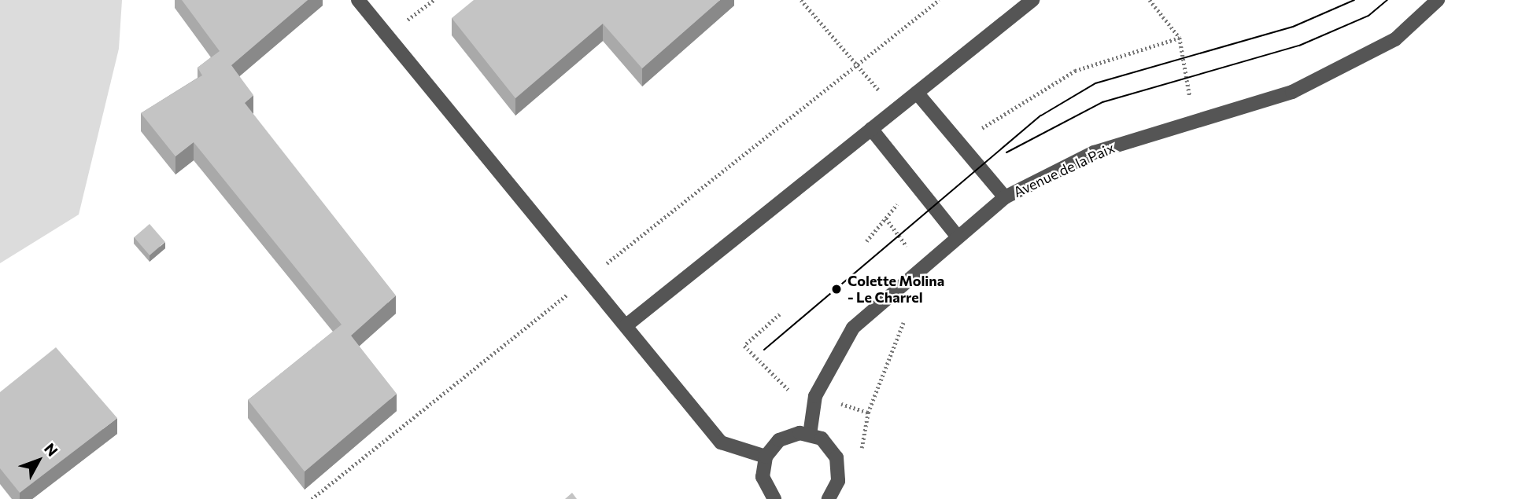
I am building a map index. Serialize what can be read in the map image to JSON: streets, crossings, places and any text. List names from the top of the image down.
{
  "streets": {
    "street": ["Avenue de la Paix"]
  },
  "places": ["Colette Molina - Le Charrel"],
  "north": "top right"
}
